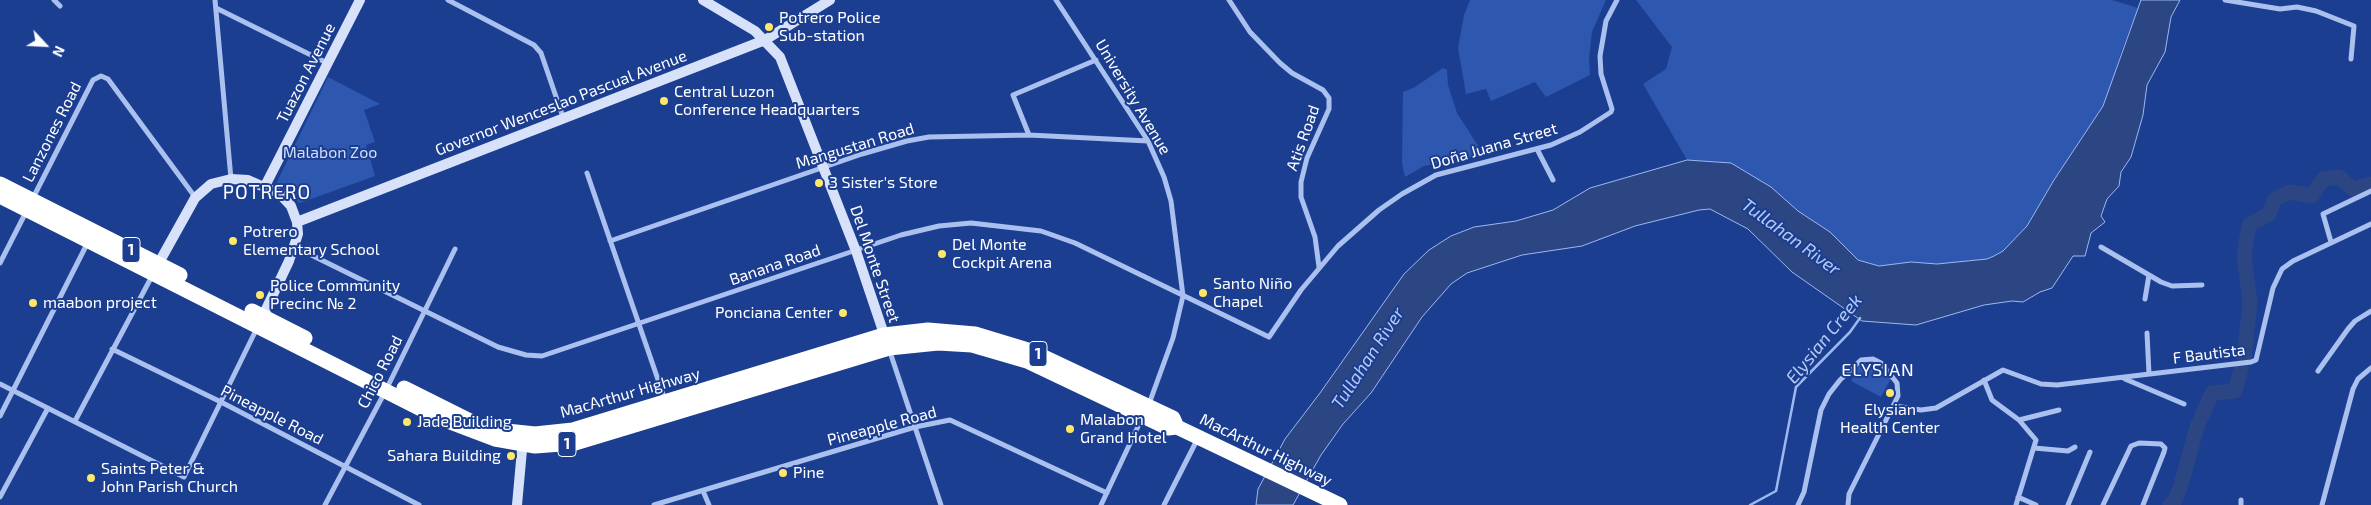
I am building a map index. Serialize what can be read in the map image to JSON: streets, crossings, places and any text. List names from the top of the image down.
{
  "streets": {
    "highway": ["1", "MacArthur Highway"],
    "main road": ["Tuazon Avenue", "Governor Wenceslao Pascual Avenue", "Del Monte Street"],
    "street": [
      "University Avenue",
      "Lanzones Road",
      "Atis Road",
      "Mangustan Road",
      "Doña Juana Street",
      "Banana Road",
      "F Bautista",
      "Chico Road",
      "Pineapple Road"
    ]
  },
  "crossings": [
    ["Tuazon Avenue", "Governor Wenceslao Pascual Avenue"],
    ["Tuazon Avenue", "Lanzones Road"],
    ["Tuazon Avenue", "Banana Road"],
    ["Tuazon Avenue", "MacArthur Highway"],
    ["University Avenue", "Mangustan Road"],
    ["University Avenue", "Banana Road"],
    ["University Avenue", "MacArthur Highway"],
    ["University Avenue", "Pineapple Road"],
    ["Governor Wenceslao Pascual Avenue", "Lanzones Road"],
    ["Governor Wenceslao Pascual Avenue", "Del Monte Street"],
    ["Governor Wenceslao Pascual Avenue", "Banana Road"],
    ["Governor Wenceslao Pascual Avenue", "MacArthur Highway"],
    ["Lanzones Road", "Banana Road"],
    ["Lanzones Road", "MacArthur Highway"],
    ["Atis Road", "Doña Juana Street"],
    ["Mangustan Road", "Del Monte Street"],
    ["Doña Juana Street", "Banana Road"],
    ["Del Monte Street", "Banana Road"],
    ["Del Monte Street", "MacArthur Highway"],
    ["Del Monte Street", "Pineapple Road"],
    ["Banana Road", "Chico Road"],
    ["Banana Road", "MacArthur Highway"],
    ["Chico Road", "MacArthur Highway"],
    ["Chico Road", "Pineapple Road"]
  ],
  "districts": ["POTRERO", "ELYSIAN"],
  "water": ["Tullahan River", "Elysian Creek"],
  "parks": ["Malabon Zoo"],
  "places": [
    "Potrero Police Sub-station",
    "Central Luzon Conference Headquarters",
    "3 Sister's Store",
    "Potrero Elementary School",
    "Del Monte Cockpit Arena",
    "Santo Niño Chapel",
    "Police Community Precinc № 2",
    "maabon project",
    "Ponciana Center",
    "Elysian Health Center",
    "Jade Building",
    "Malabon Grand Hotel",
    "Sahara Building",
    "Pine",
    "Saints Peter & John Parish Church"
  ],
  "north": "bottom right"
}
